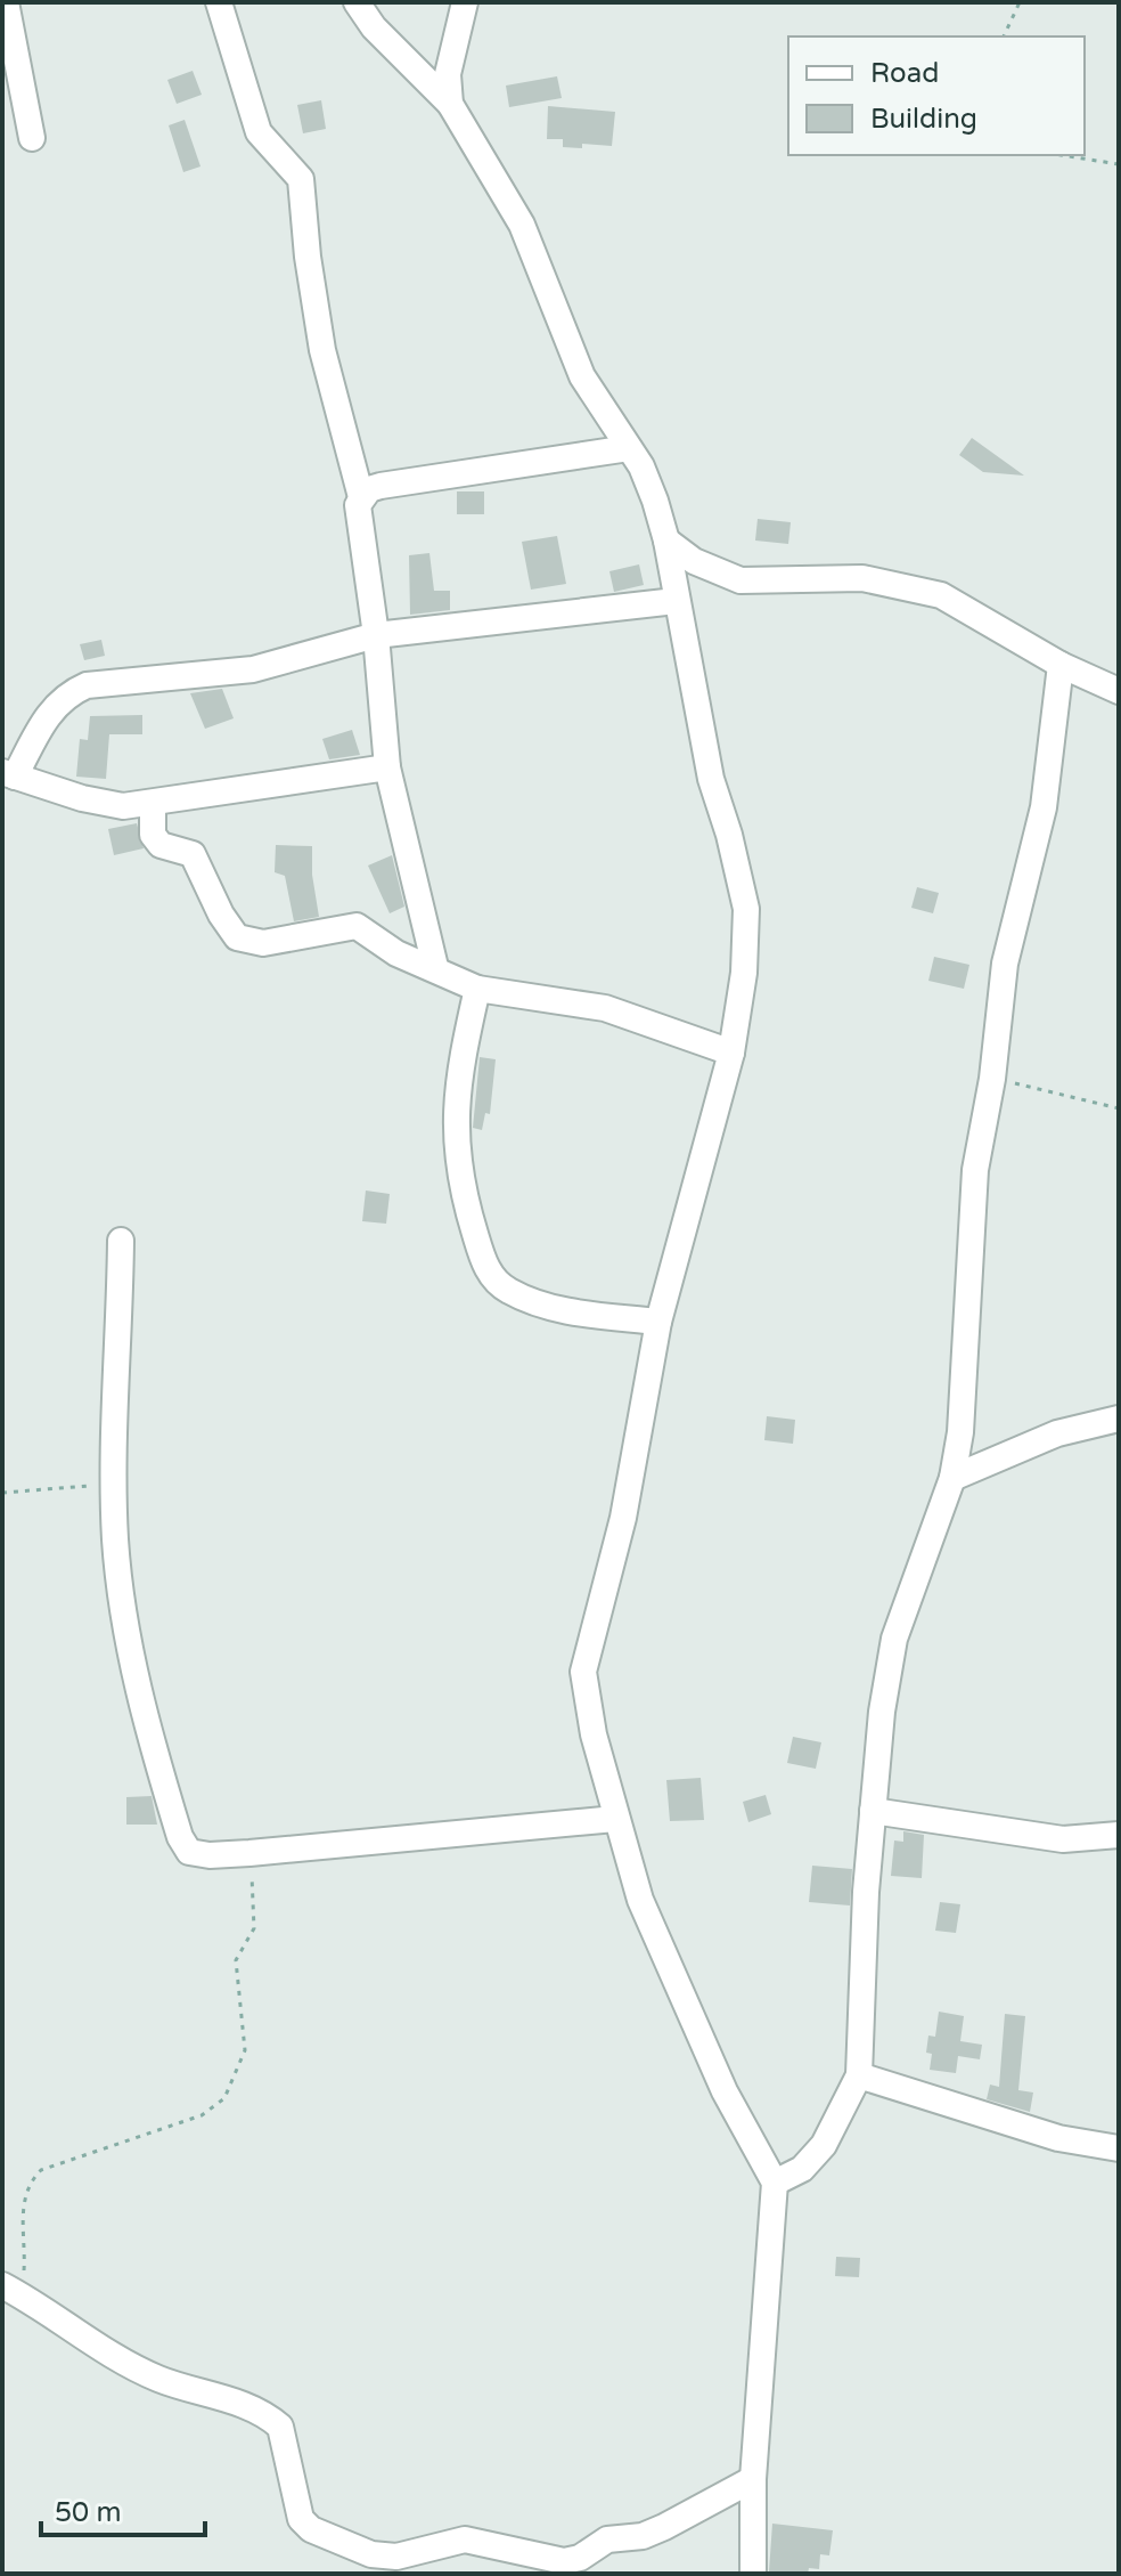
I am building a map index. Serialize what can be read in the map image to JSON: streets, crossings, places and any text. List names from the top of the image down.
{
  "legend": ["Road", "Building"],
  "scale_bar": "50 m"
}
